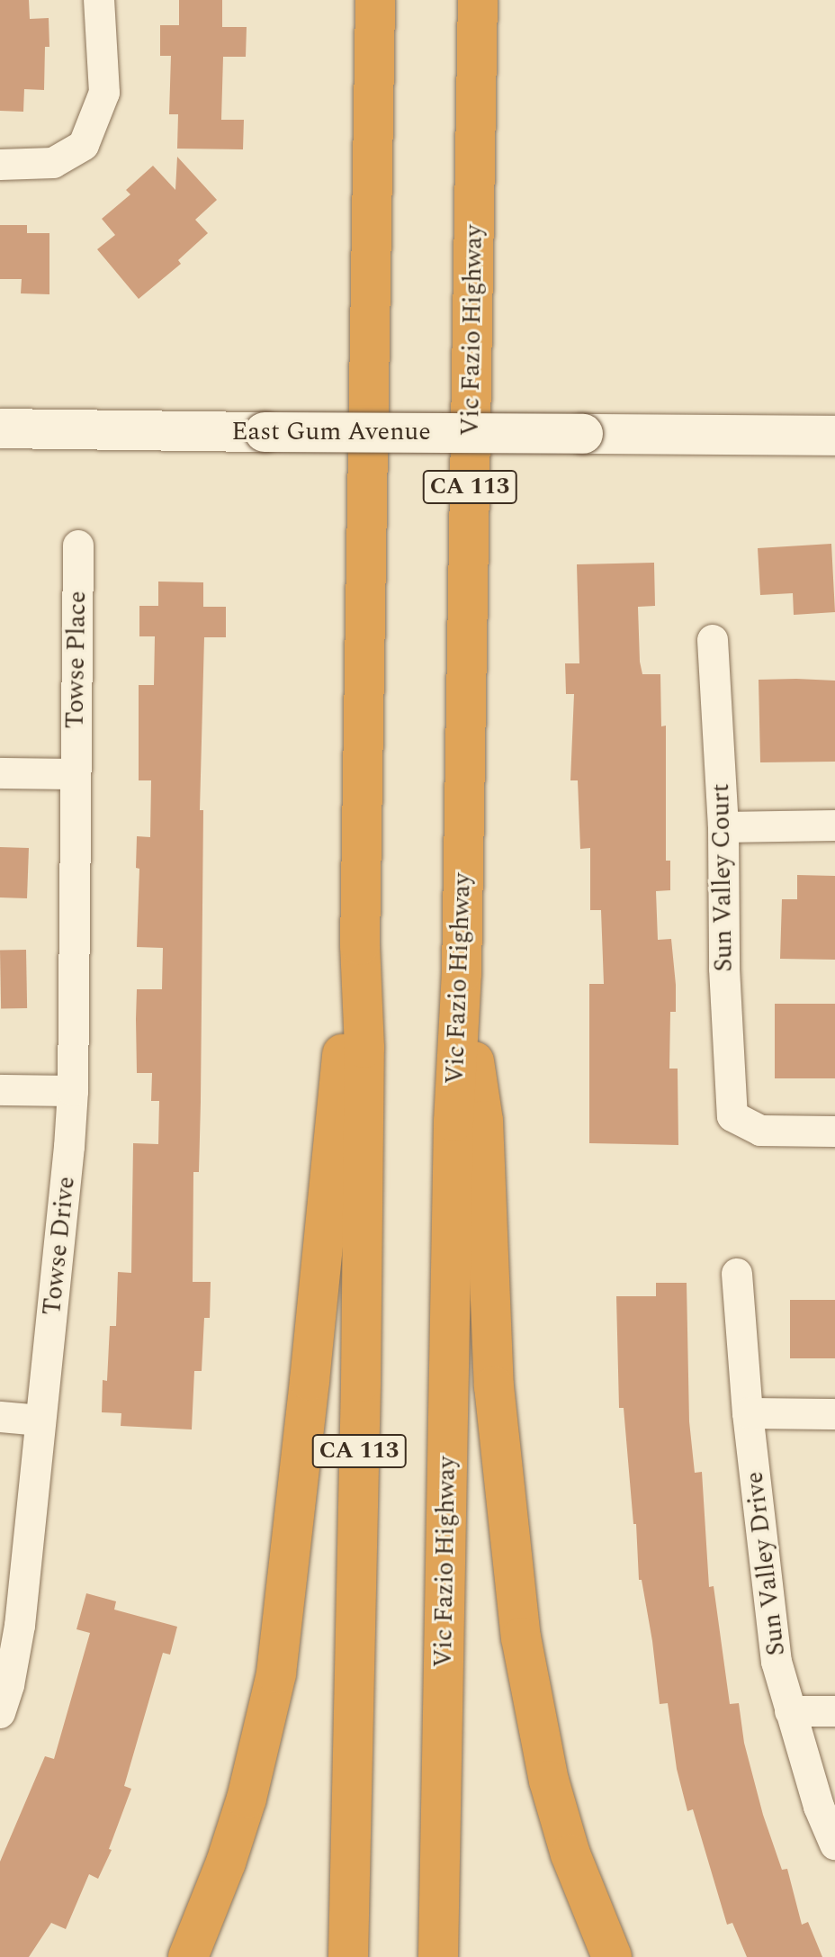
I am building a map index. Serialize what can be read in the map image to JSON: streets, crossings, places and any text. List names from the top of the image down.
{
  "streets": {
    "highway": ["Vic Fazio Highway", "CA 113"],
    "street": [
      "East Gum Avenue",
      "Towse Place",
      "Sun Valley Court",
      "Towse Drive",
      "Sun Valley Drive"
    ]
  },
  "crossings": [
    ["Towse Place", "Towse Drive"]
  ]
}
